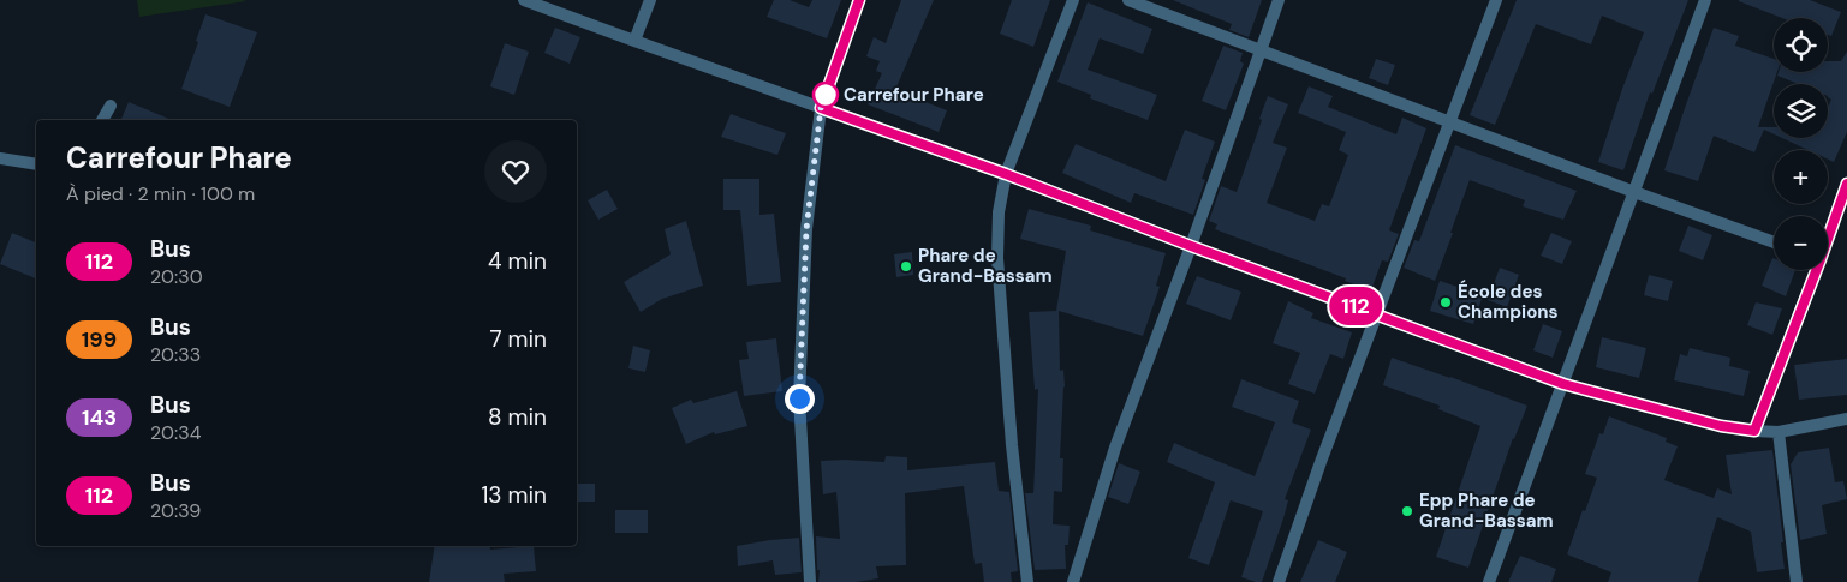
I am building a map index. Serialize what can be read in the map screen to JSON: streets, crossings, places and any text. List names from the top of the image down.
{
  "places": [
    "Carrefour Phare",
    "Phare de Grand-Bassam",
    "École des Champions",
    "Epp Phare de Grand-Bassam"
  ],
  "lines": ["bus line 112"],
  "page": {
    "on_map": "112",
    "map_buttons": ["+", "−"],
    "heading": ["Carrefour Phare", "À pied · 2 min · 100 m"],
    "list": [
      {
        "mark": "112",
        "name": "Bus",
        "note": "20:30",
        "value": "4 min"
      },
      {
        "mark": "199",
        "name": "Bus",
        "note": "20:33",
        "value": "7 min"
      },
      {
        "mark": "143",
        "name": "Bus",
        "note": "20:34",
        "value": "8 min"
      },
      {
        "mark": "112",
        "name": "Bus",
        "note": "20:39",
        "value": "13 min"
      }
    ]
  }
}
